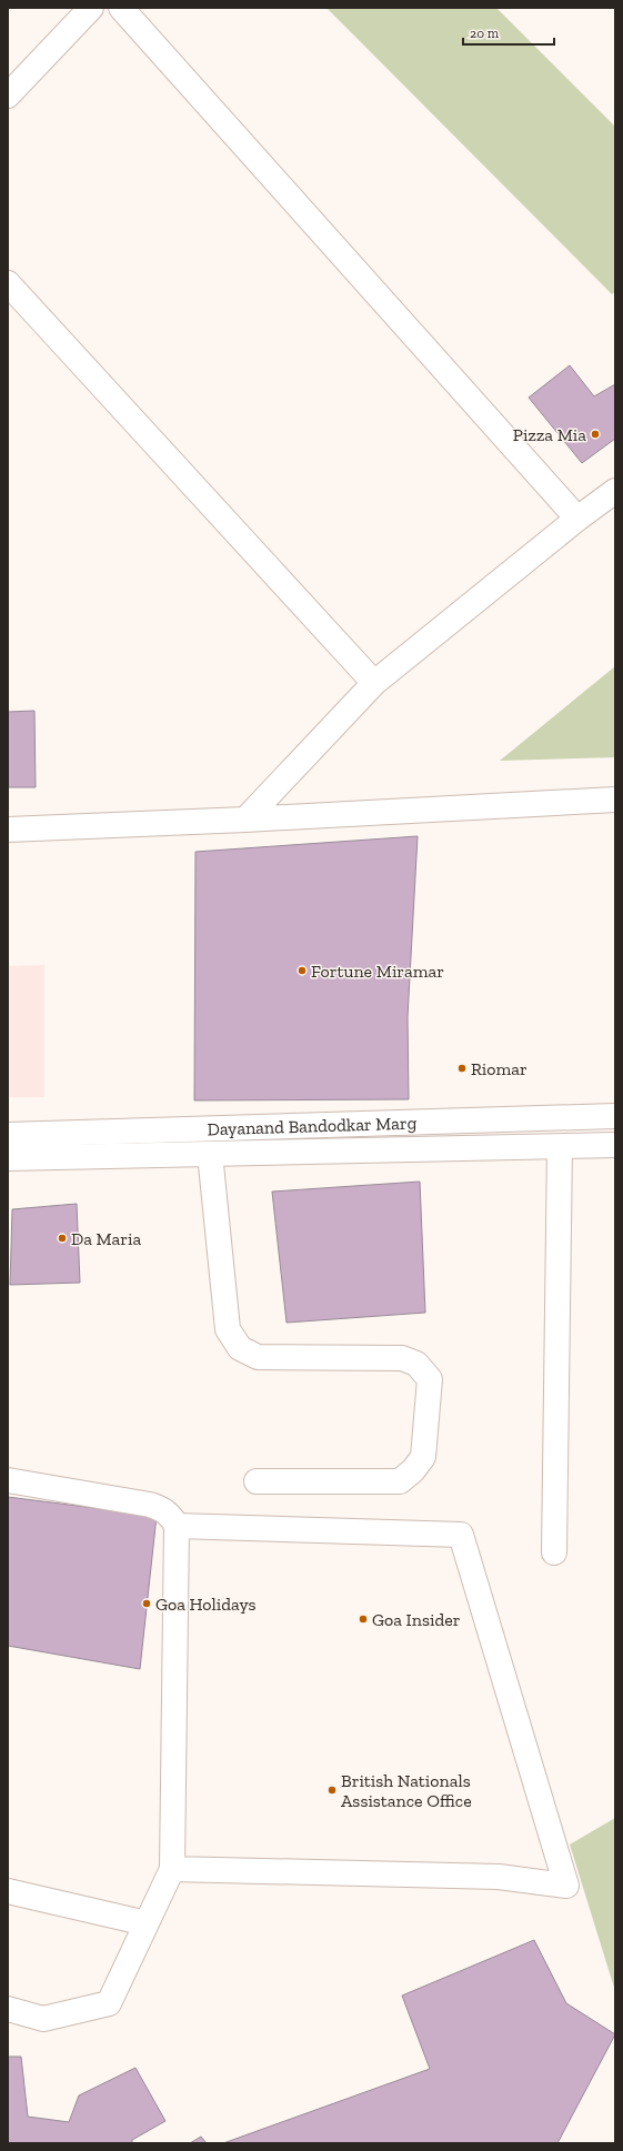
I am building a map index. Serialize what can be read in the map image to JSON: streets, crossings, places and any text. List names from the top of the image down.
{
  "streets": {
    "street": ["Dayanand Bandodkar Marg"]
  },
  "places": [
    "Pizza Mia",
    "Fortune Miramar",
    "Riomar",
    "Da Maria",
    "Goa Holidays",
    "Goa Insider",
    "British Nationals Assistance Office"
  ],
  "scale_bar": "20 m"
}
